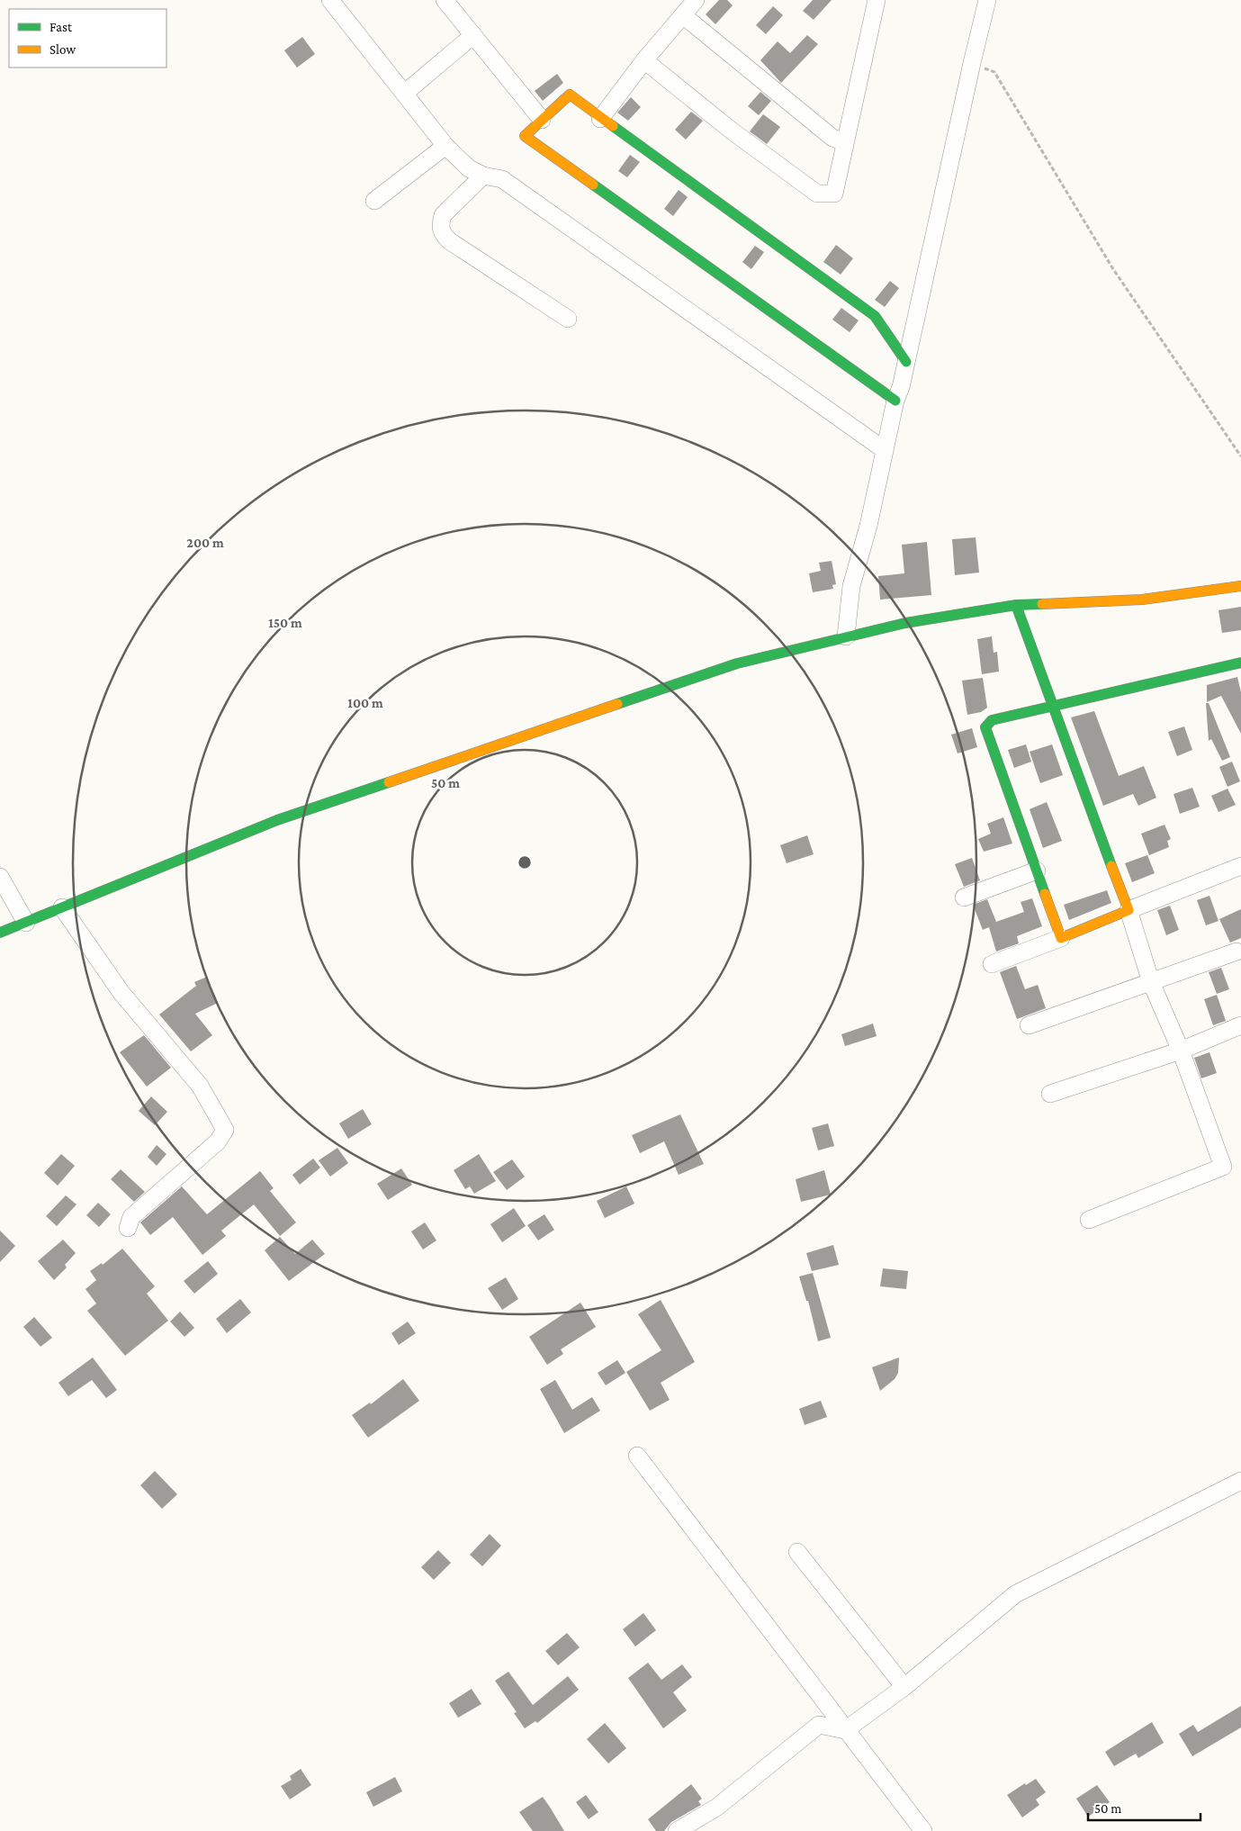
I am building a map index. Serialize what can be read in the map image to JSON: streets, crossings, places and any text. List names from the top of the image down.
{
  "legend": ["Fast", "Slow"],
  "scale_bar": "50 m",
  "rings": [
    "200 m",
    "150 m",
    "100 m",
    "50 m"
  ]
}
